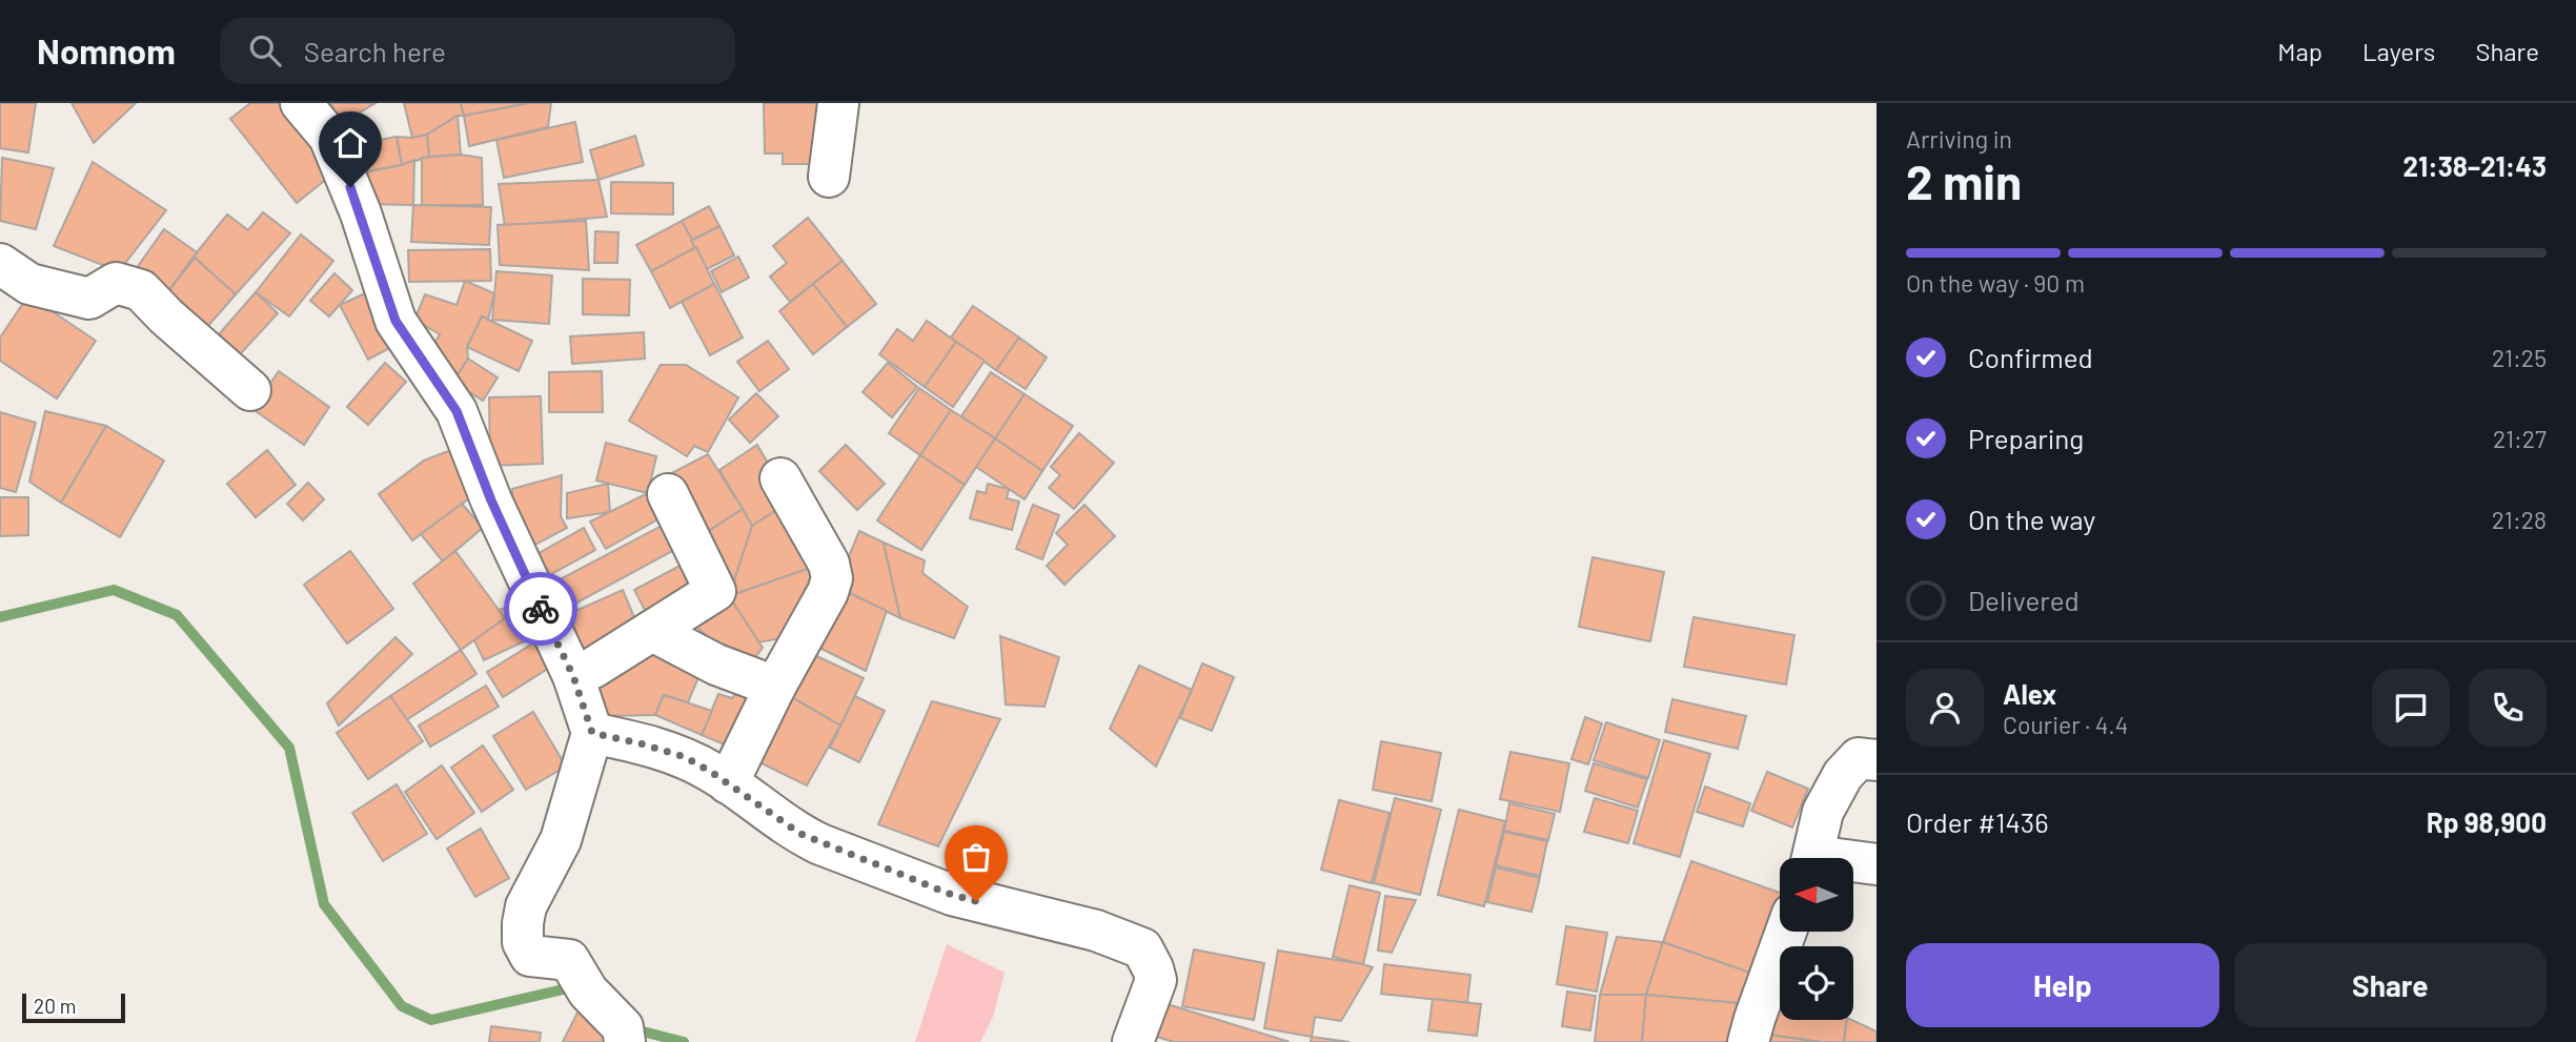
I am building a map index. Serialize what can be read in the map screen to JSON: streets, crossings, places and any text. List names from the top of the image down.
{
  "scale_bar": "20 m",
  "north": "left",
  "page": {
    "header": "Nomnom",
    "search": "Search here",
    "nav": ["Map", "Layers", "Share"],
    "heading": ["2 min", "Arriving in", "21:38–21:43"],
    "panel": [
      "Alex",
      "Courier · 4.4",
      "Order #1436",
      "Rp 98,900"
    ],
    "bar": "On the way · 90 m",
    "list": [
      ["Confirmed", "21:25"],
      ["Preparing", "21:27"],
      ["On the way", "21:28"],
      "Delivered"
    ],
    "buttons": ["Help", "Share"],
    "scale": "20 m"
  }
}
